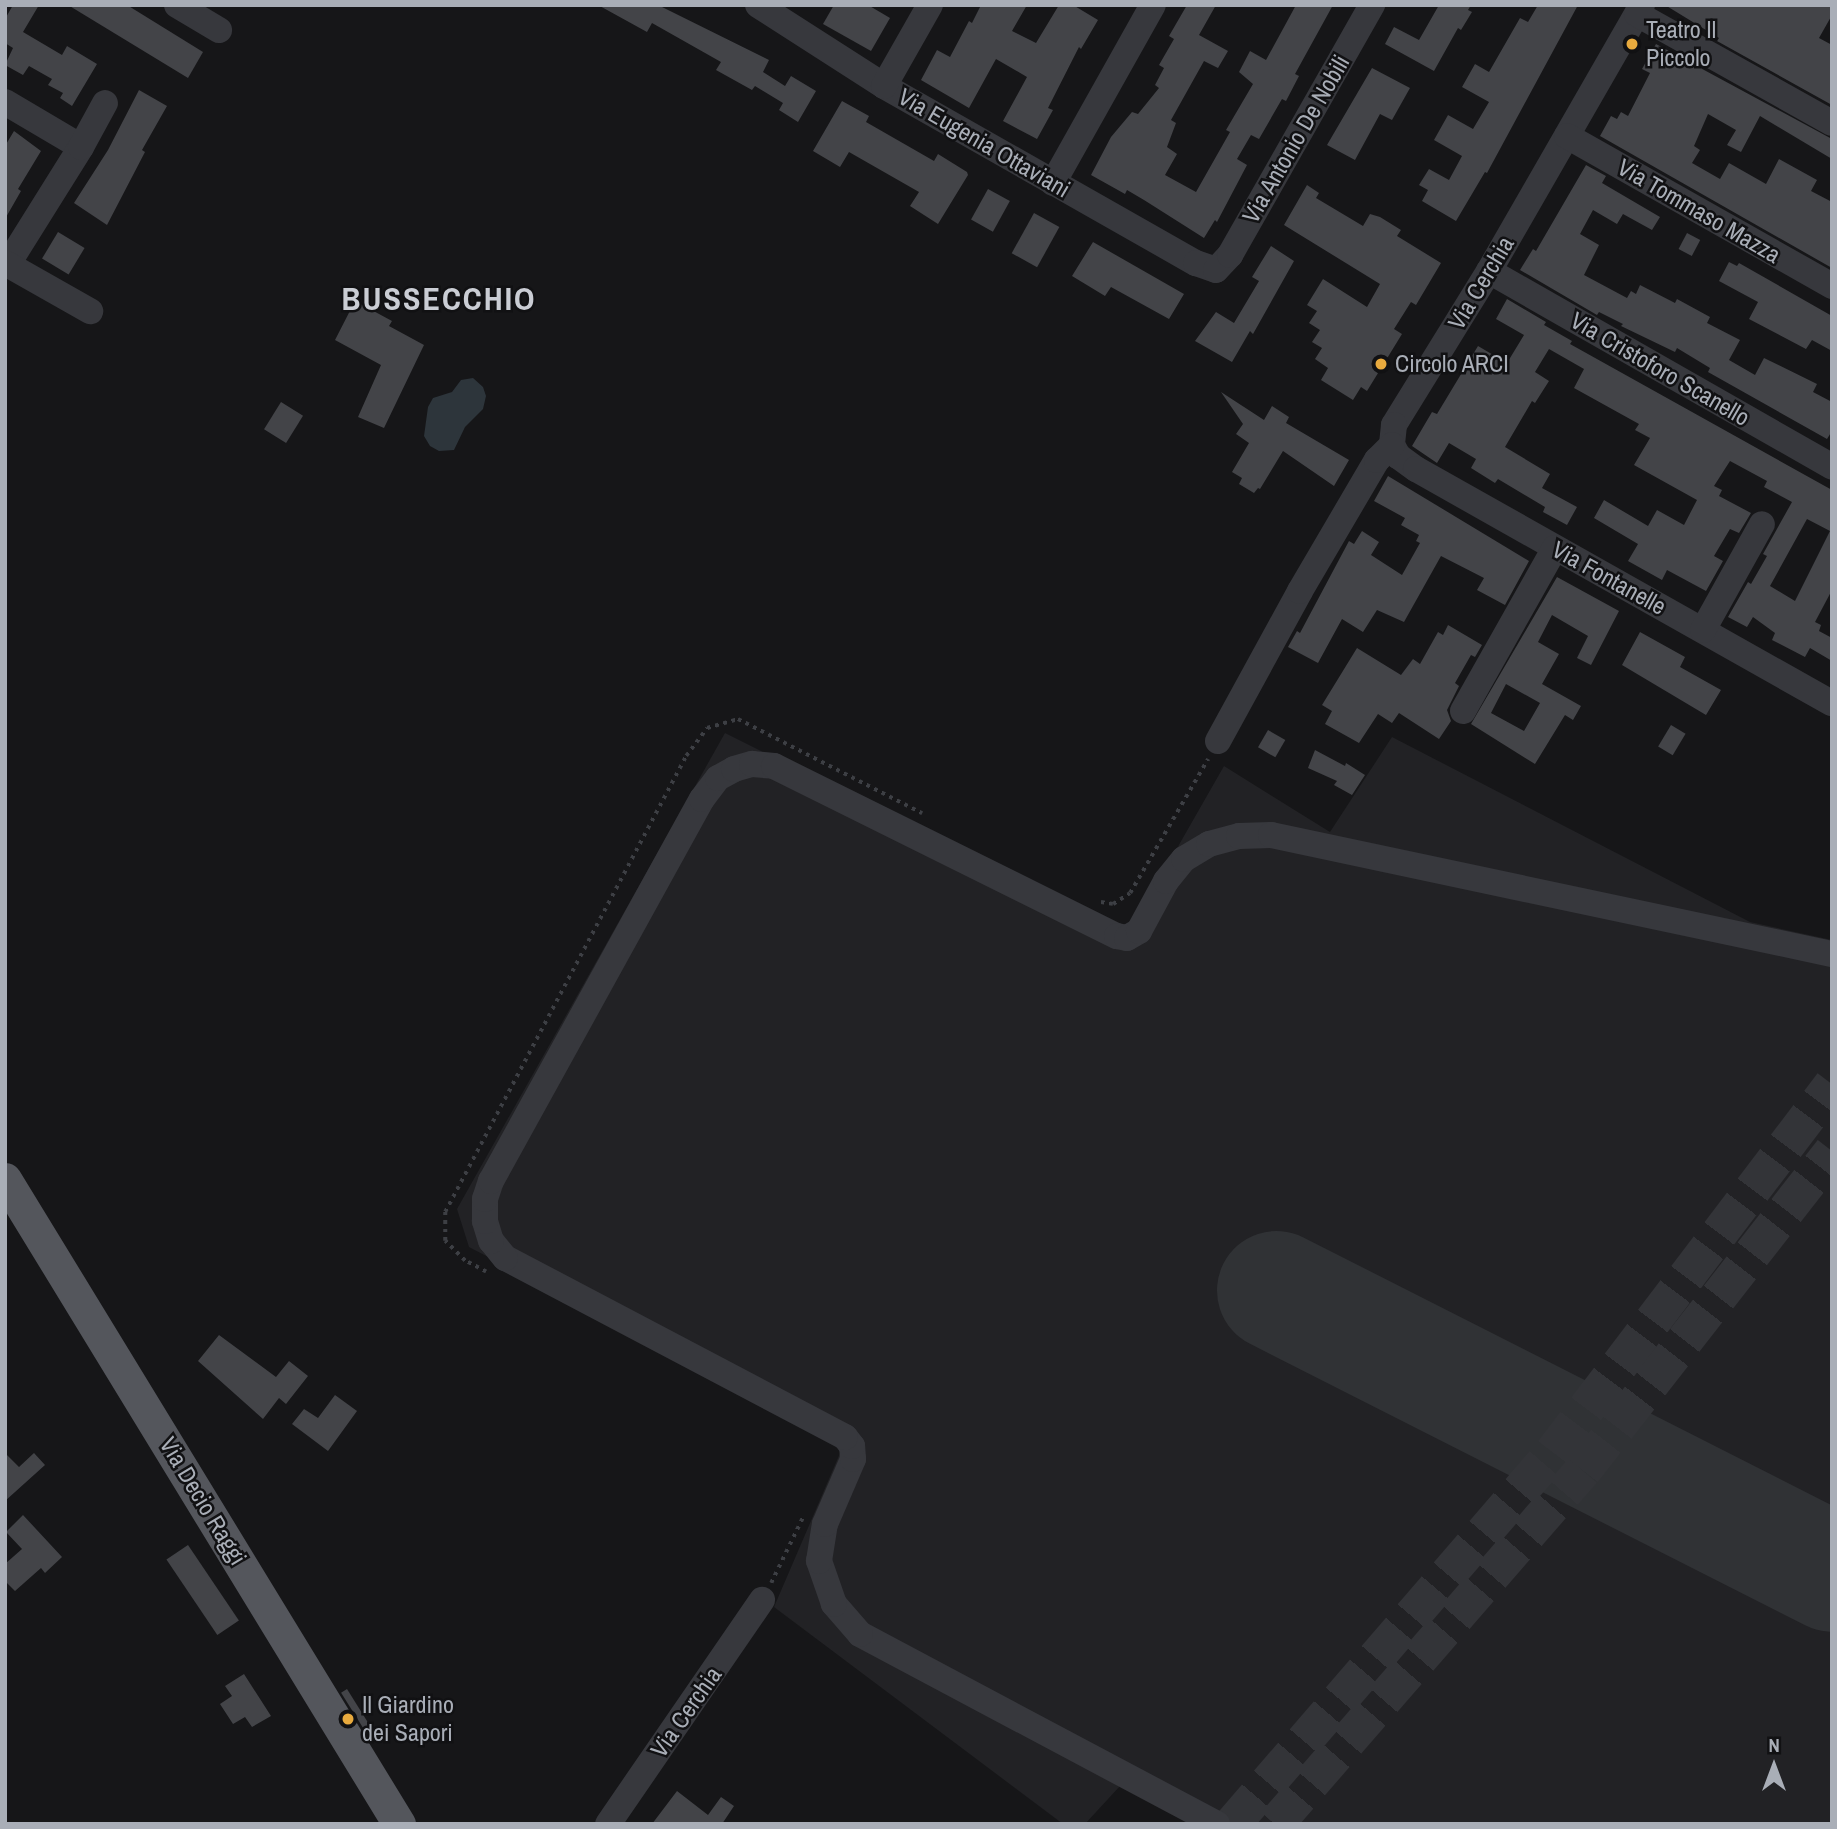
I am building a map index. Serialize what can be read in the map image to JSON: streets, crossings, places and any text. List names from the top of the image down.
{
  "streets": {
    "main road": ["Via Decio Raggi"],
    "street": [
      "Via Antonio De Nobili",
      "Via Eugenia Ottaviani",
      "Via Tommaso Mazza",
      "Via Cerchia",
      "Via Cristoforo Scanello",
      "Via Fontanelle"
    ]
  },
  "crossings": [
    ["Via Antonio De Nobili", "Via Eugenia Ottaviani"],
    ["Via Tommaso Mazza", "Via Cerchia"],
    ["Via Cerchia", "Via Cristoforo Scanello"],
    ["Via Cerchia", "Via Fontanelle"]
  ],
  "districts": ["BUSSECCHIO"],
  "places": ["Teatro Il Piccolo", "Circolo ARCI", "Il Giardino dei Sapori"],
  "north": "top"
}
